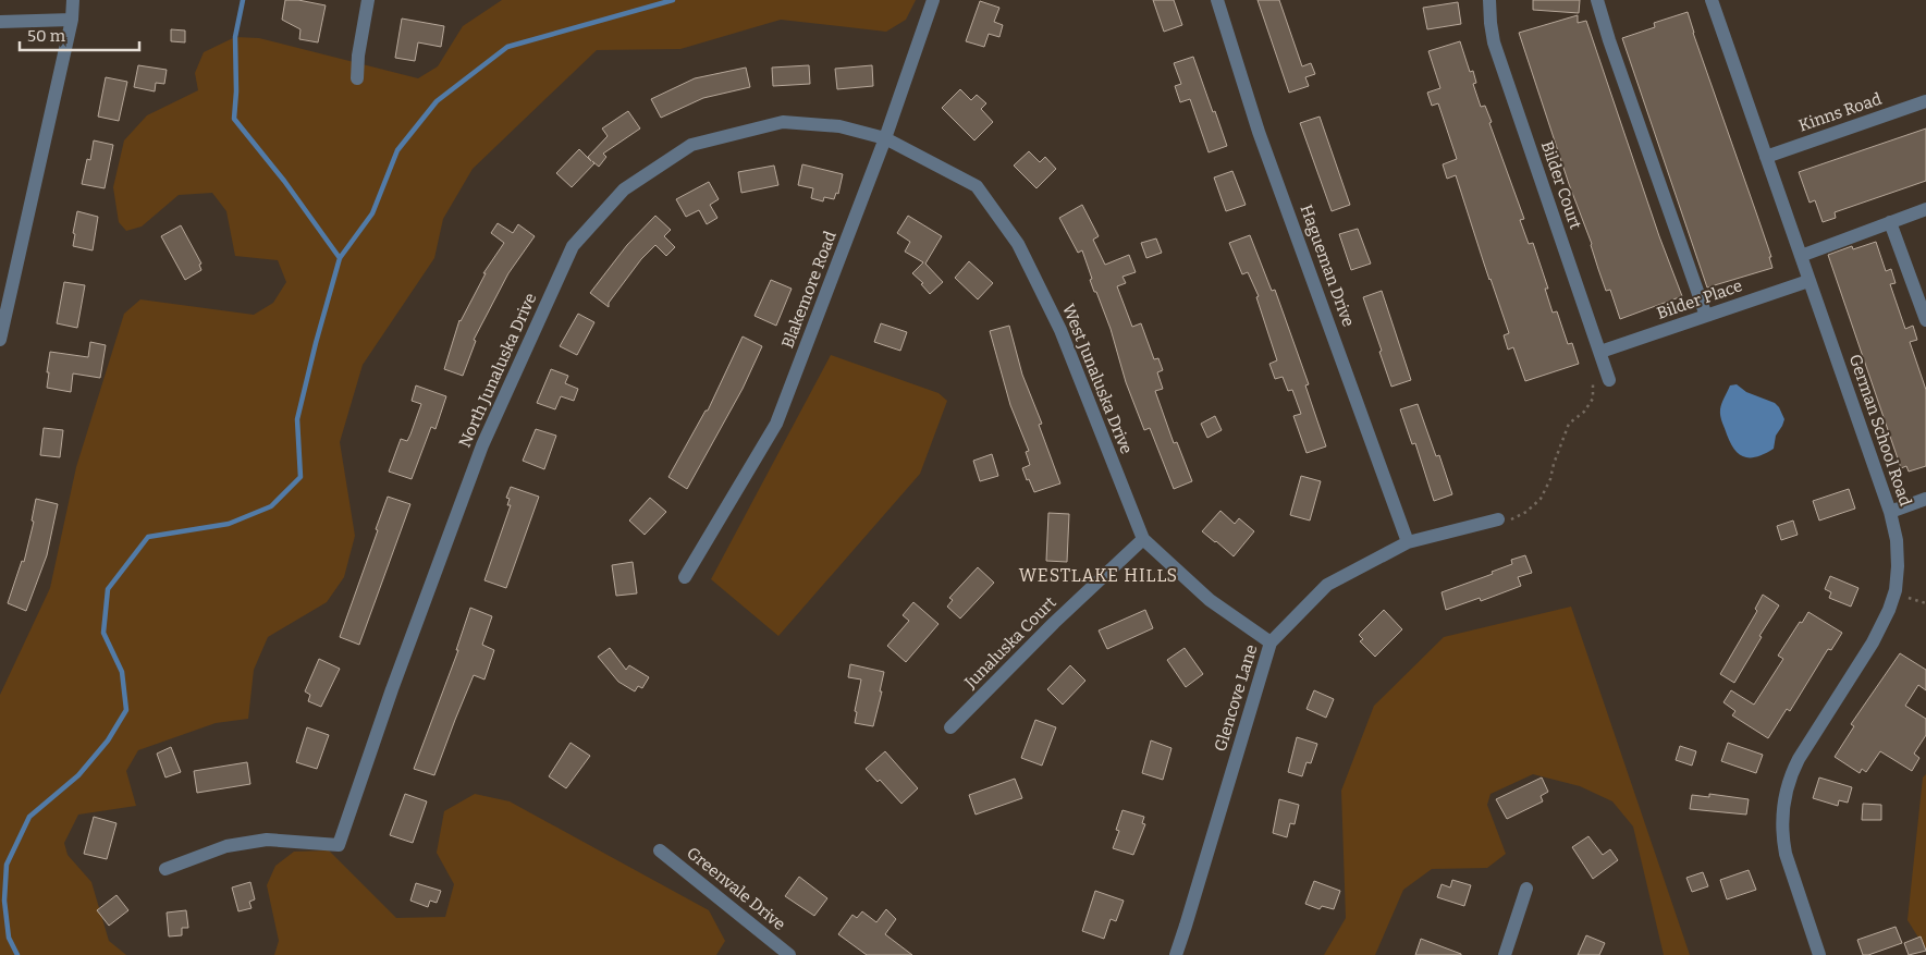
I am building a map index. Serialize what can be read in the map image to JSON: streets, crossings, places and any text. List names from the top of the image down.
{
  "streets": {
    "street": [
      "Kinns Road",
      "Bilder Court",
      "Hagueman Drive",
      "Blakemore Road",
      "Bilder Place",
      "North Junaluska Drive",
      "West Junaluska Drive",
      "German School Road",
      "Junaluska Court",
      "Glencove Lane",
      "Greenvale Drive"
    ]
  },
  "crossings": [
    ["Kinns Road", "German School Road"],
    ["Bilder Court", "Bilder Place"],
    ["Hagueman Drive", "Glencove Lane"],
    ["Blakemore Road", "North Junaluska Drive"],
    ["Blakemore Road", "West Junaluska Drive"],
    ["Bilder Place", "German School Road"],
    ["North Junaluska Drive", "West Junaluska Drive"],
    ["West Junaluska Drive", "Junaluska Court"],
    ["West Junaluska Drive", "Glencove Lane"]
  ],
  "districts": ["WESTLAKE HILLS"],
  "scale_bar": "50 m"
}
